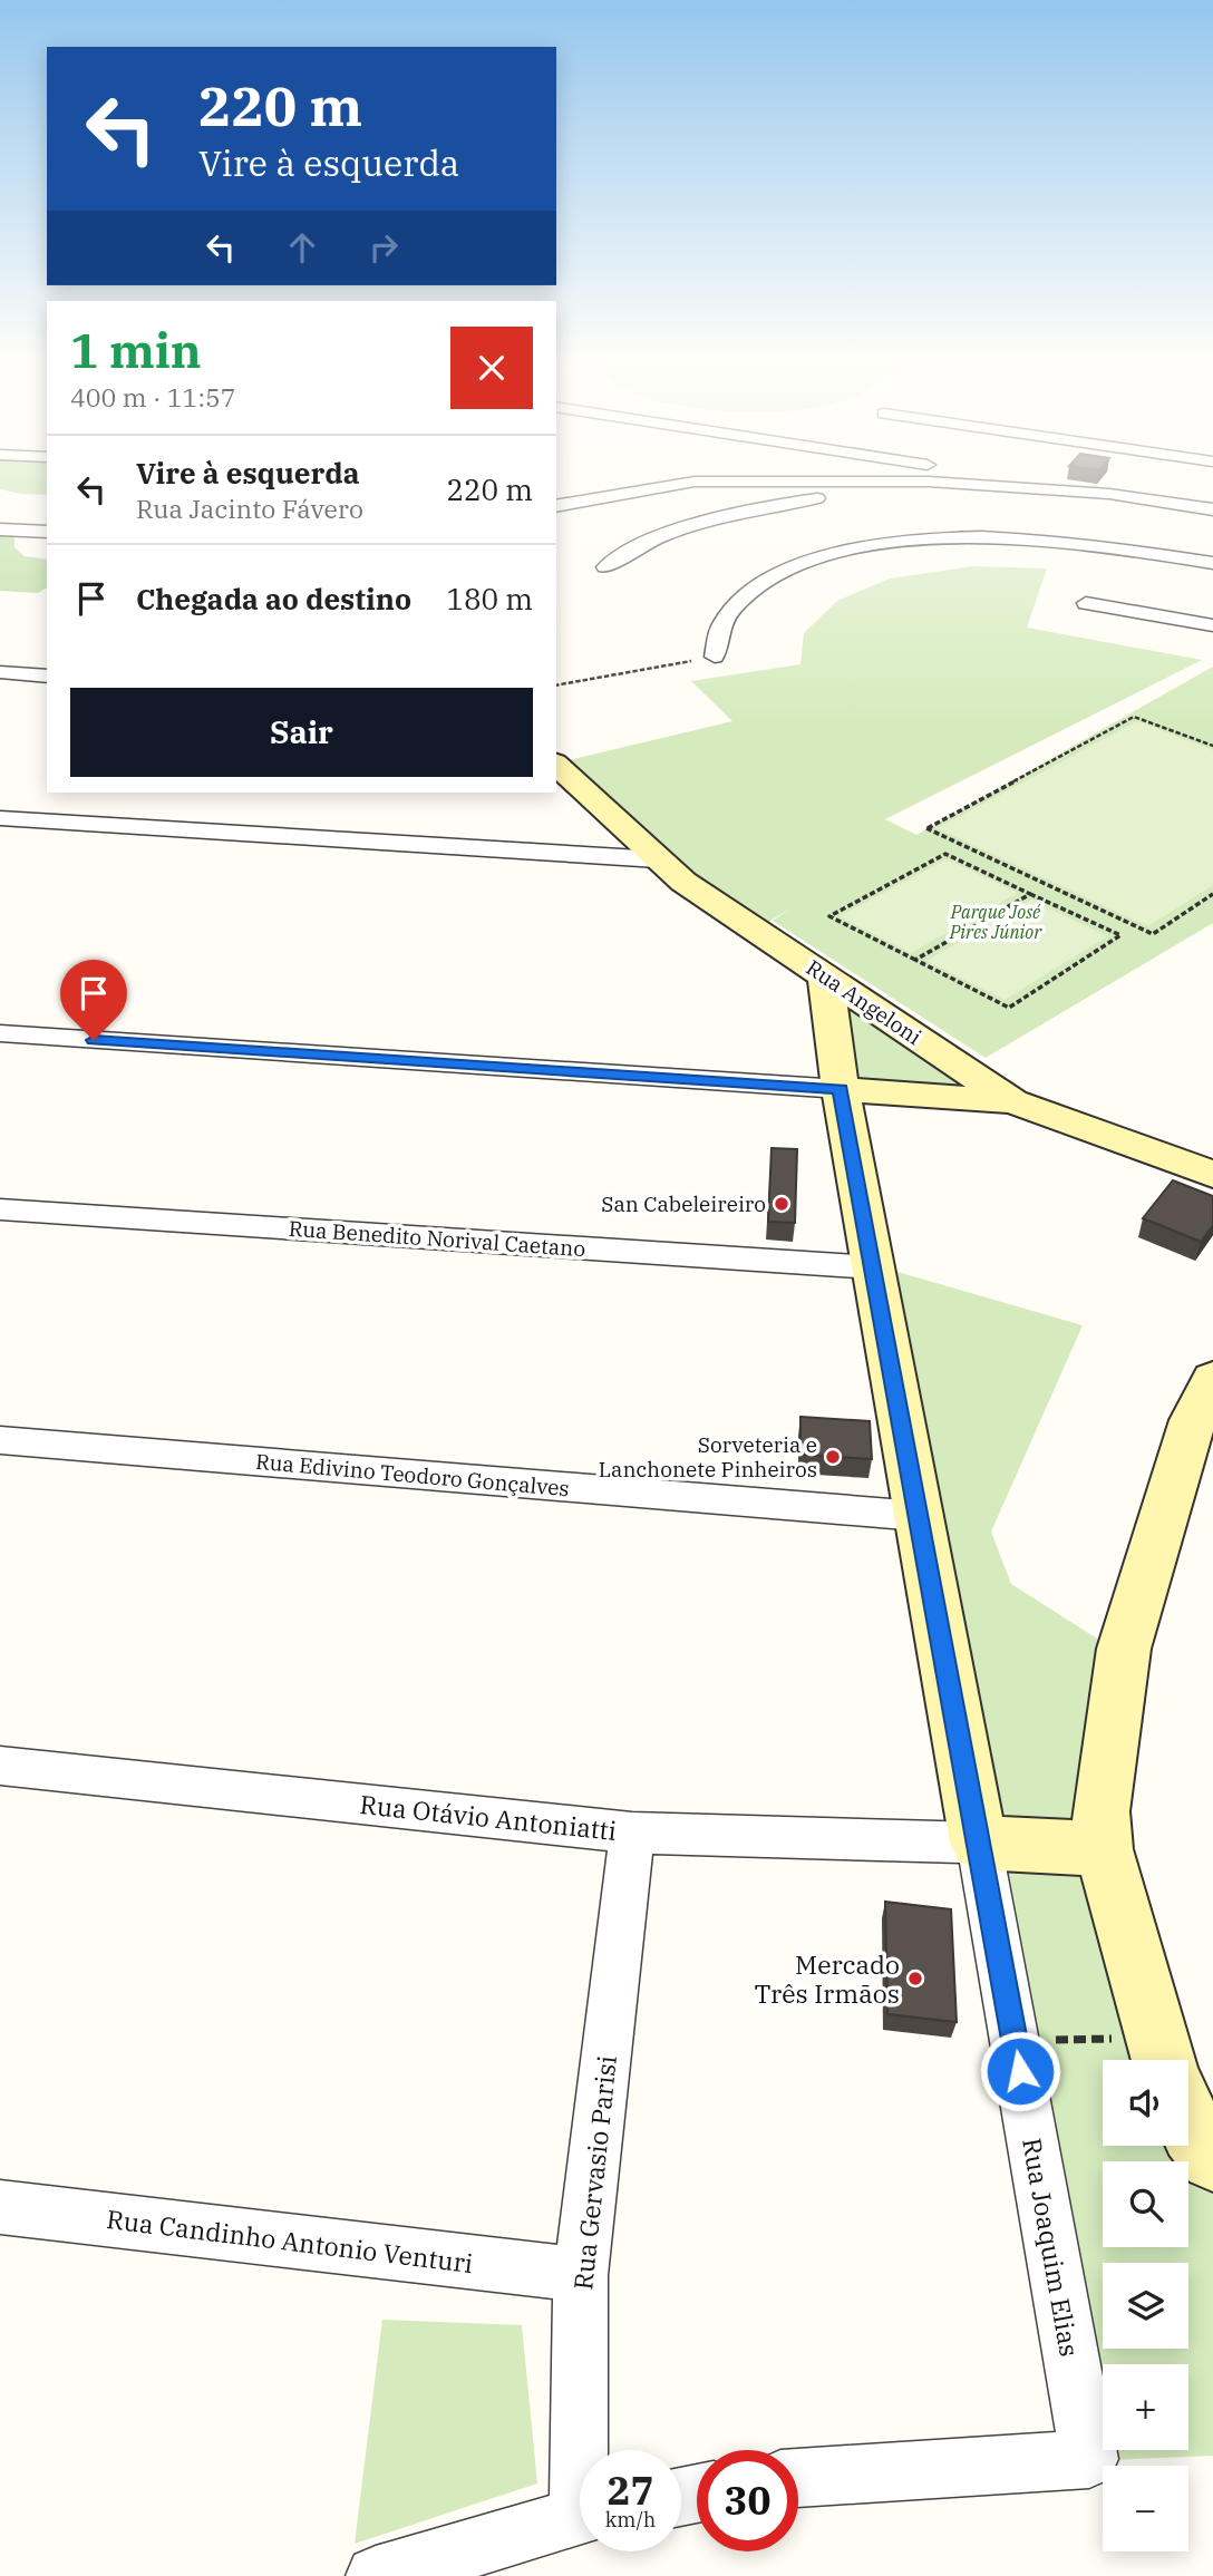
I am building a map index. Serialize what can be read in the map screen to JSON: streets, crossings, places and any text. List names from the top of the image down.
{
  "streets": {
    "street": [
      "Rua Angeloni",
      "Rua Benedito Norival Caetano",
      "Rua Edivino Teodoro Gonçalves",
      "Rua Otávio Antoniatti",
      "Rua Gervasio Parisi",
      "Rua Candinho Antonio Venturi",
      "Rua Joaquim Elias"
    ]
  },
  "crossings": [
    ["Rua Angeloni", "Rua Joaquim Elias"],
    ["Rua Benedito Norival Caetano", "Rua Joaquim Elias"],
    ["Rua Edivino Teodoro Gonçalves", "Rua Joaquim Elias"],
    ["Rua Otávio Antoniatti", "Rua Gervasio Parisi"],
    ["Rua Otávio Antoniatti", "Rua Joaquim Elias"],
    ["Rua Gervasio Parisi", "Rua Candinho Antonio Venturi"]
  ],
  "parks": ["Parque José Pires Júnior"],
  "places": ["San Cabeleireiro", "Sorveteria e Lanchonete Pinheiros", "Mercado Três Irmãos"],
  "page": {
    "turn": ["220 m", "Vire à esquerda"],
    "heading": ["1 min", "400 m · 11:57"],
    "list": [
      {
        "name": "Vire à esquerda",
        "note": "Rua Jacinto Fávero",
        "value": "220 m"
      },
      {
        "name": "Chegada ao destino",
        "value": "180 m"
      }
    ],
    "buttons": "Sair",
    "map_buttons": ["+", "−"],
    "speed": "27 km/h",
    "limit": "30"
  }
}
